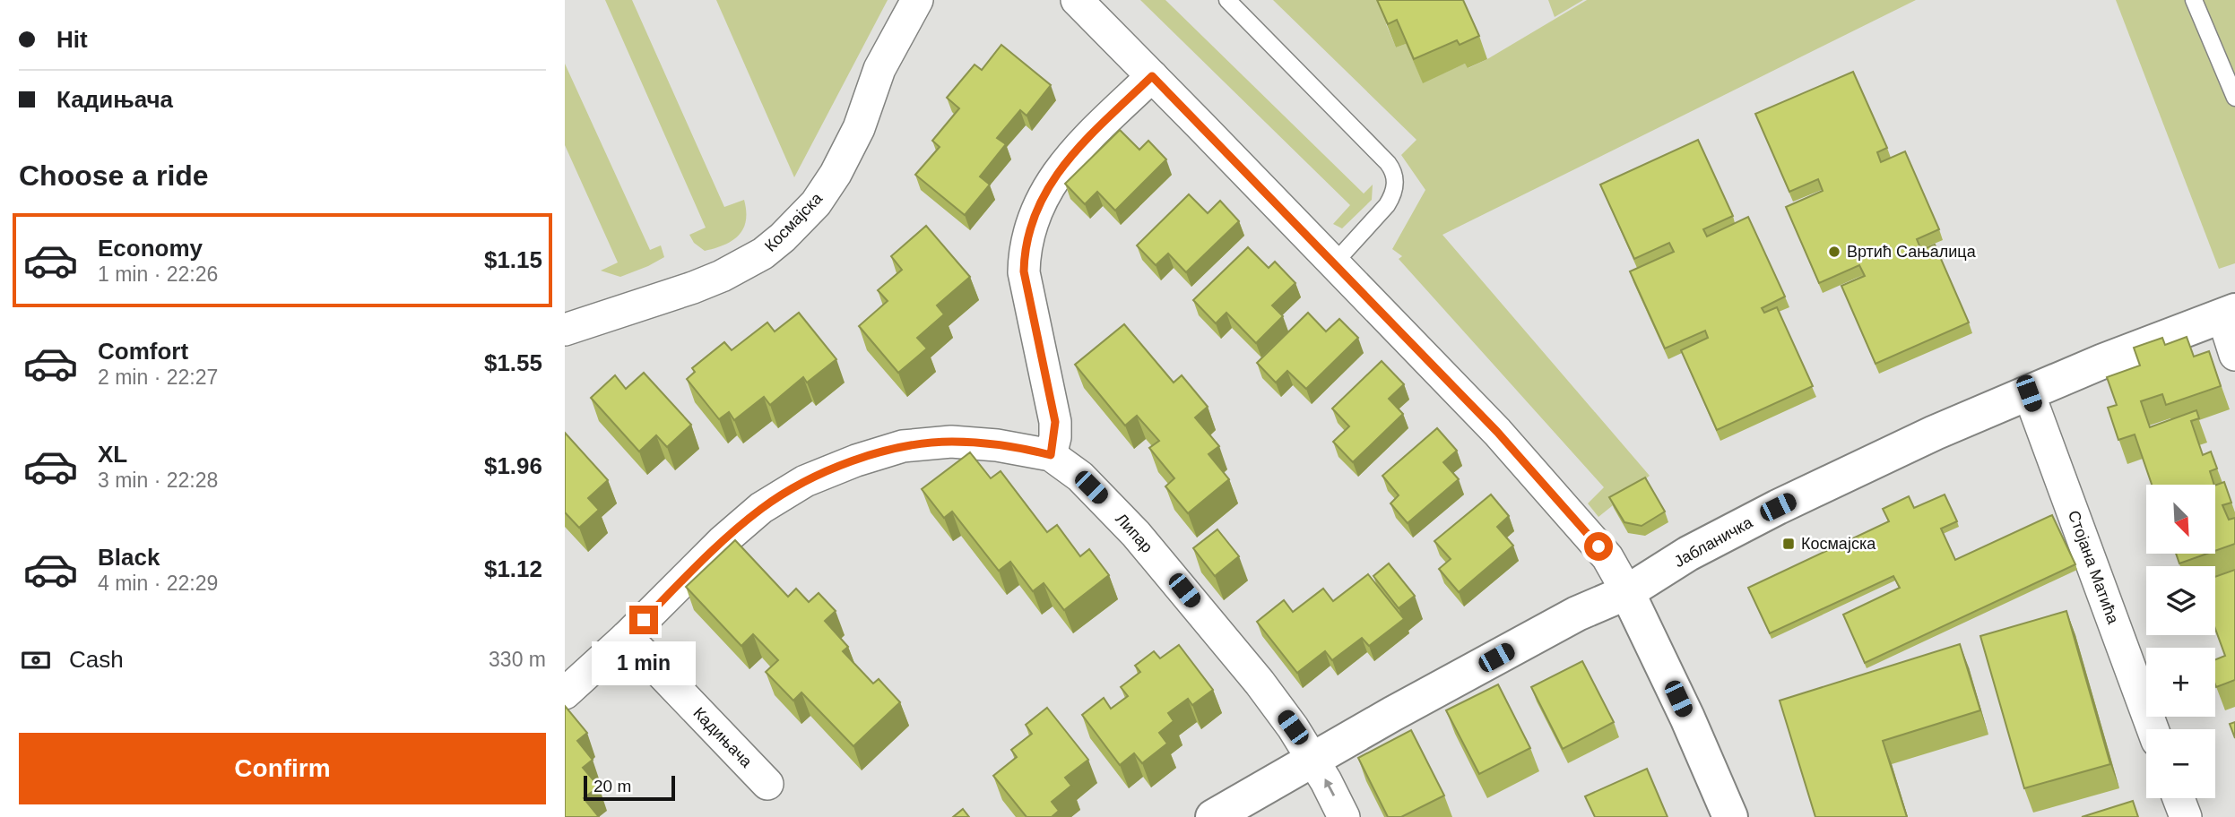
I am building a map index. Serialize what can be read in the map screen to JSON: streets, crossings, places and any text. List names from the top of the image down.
{
  "streets": {
    "street": [
      "Космајска",
      "Липар",
      "Јабланичка",
      "Стојана Матића",
      "Кадињача"
    ]
  },
  "crossings": [
    ["Липар", "Јабланичка"],
    ["Јабланичка", "Стојана Матића"]
  ],
  "places": {
    "other": ["Вртић Сањалица"],
    "transit": ["Космајска"]
  },
  "scale_bar": "20 m",
  "north": "bottom right",
  "page": {
    "banner": ["Hit", "Кадињача"],
    "heading": "Choose a ride",
    "list": [
      {
        "name": "Economy",
        "note": "1 min · 22:26",
        "value": "$1.15"
      },
      {
        "name": "Comfort",
        "note": "2 min · 22:27",
        "value": "$1.55"
      },
      {
        "name": "XL",
        "note": "3 min · 22:28",
        "value": "$1.96"
      },
      {
        "name": "Black",
        "note": "4 min · 22:29",
        "value": "$1.12"
      }
    ],
    "map_buttons": ["+", "−"],
    "pay": ["Cash", "330 m"],
    "bubble": "1 min",
    "buttons": "Confirm",
    "scale": "20 m"
  }
}
